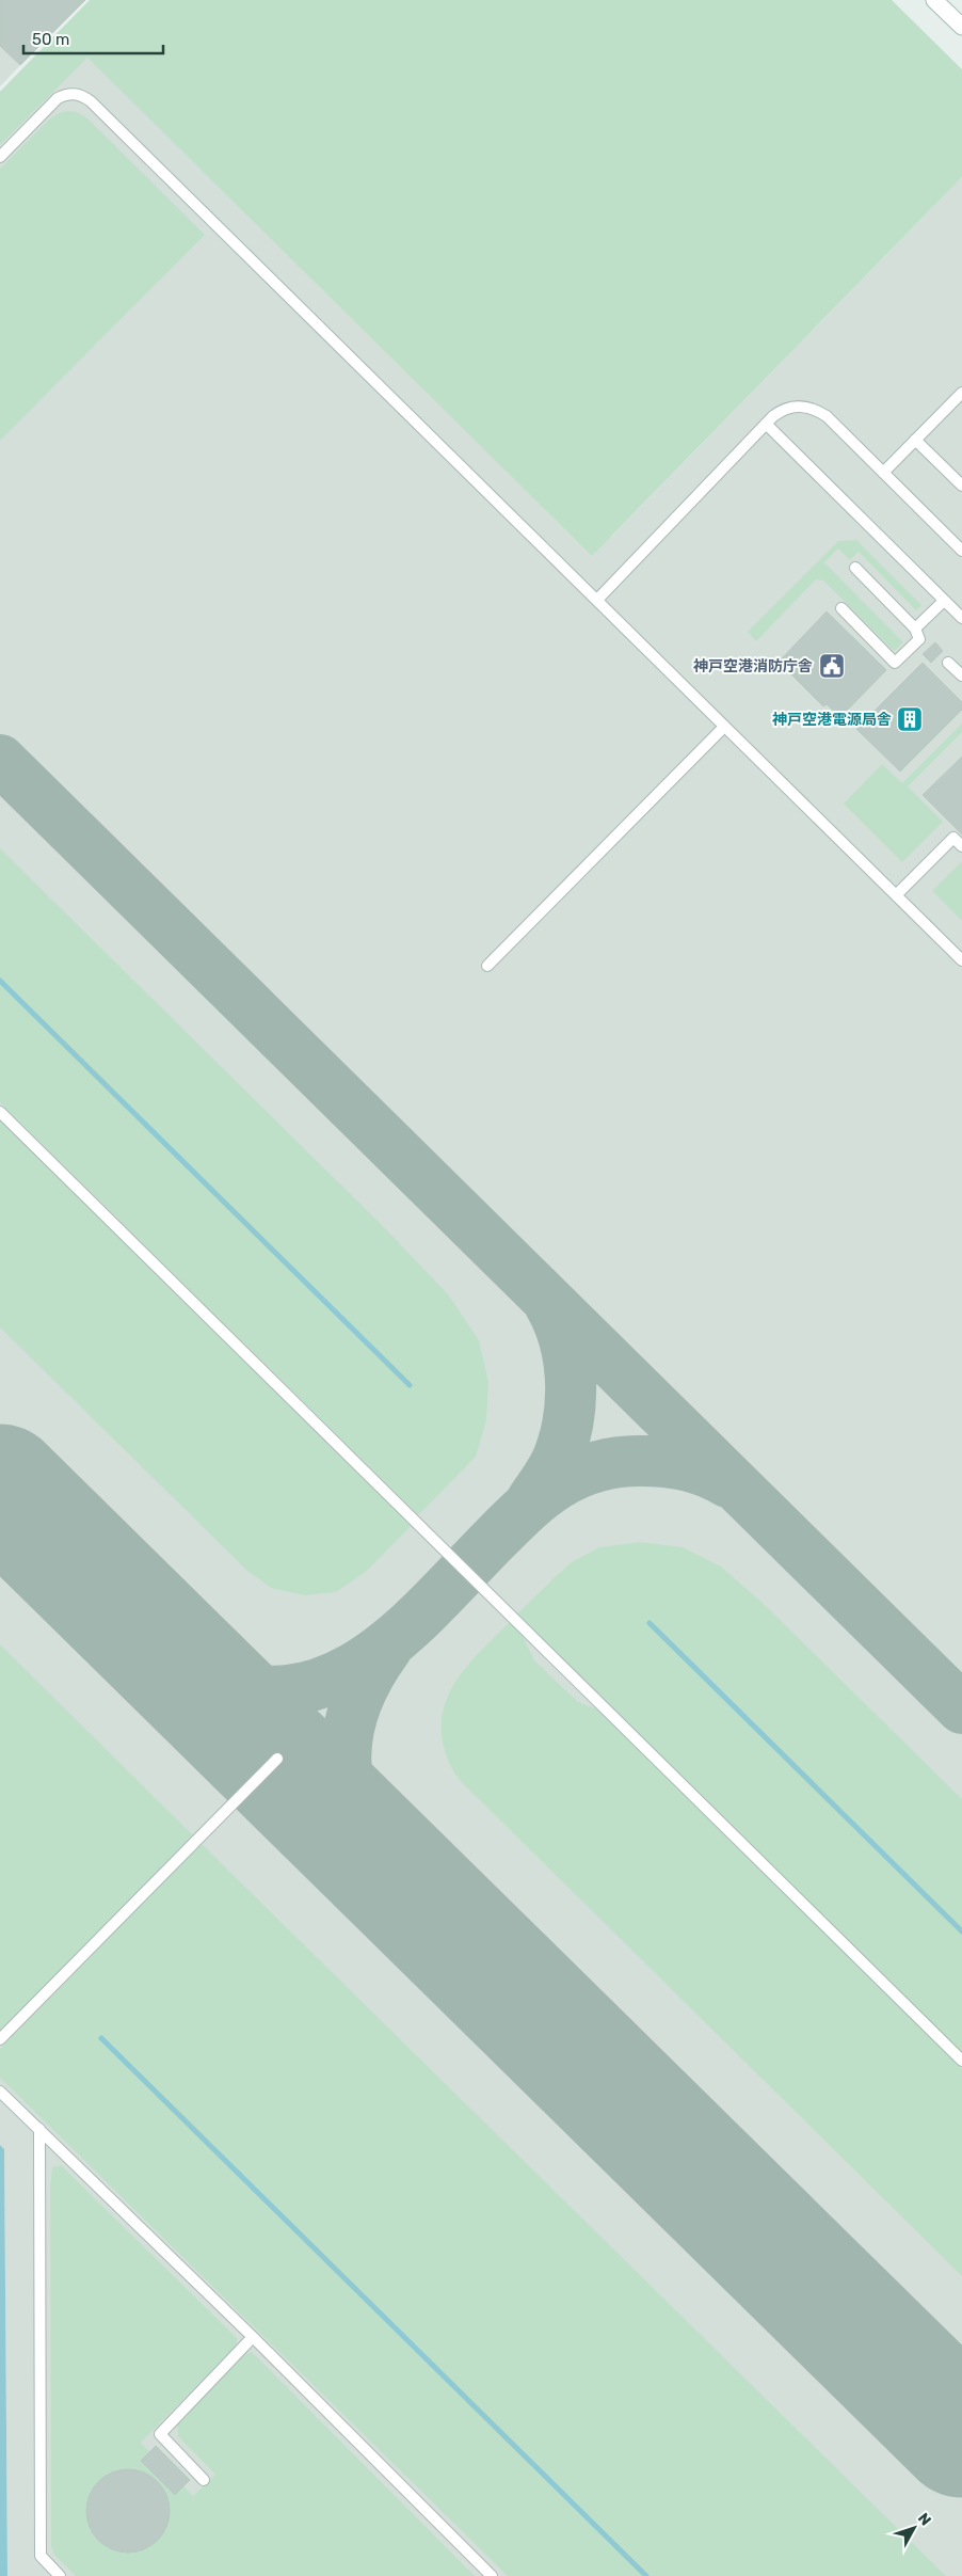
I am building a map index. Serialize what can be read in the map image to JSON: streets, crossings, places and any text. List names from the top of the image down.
{
  "places": {
    "public building": ["神戸空港消防庁舎"],
    "building": ["神戸空港電源局舎"]
  },
  "scale_bar": "50 m",
  "north": "top right"
}
